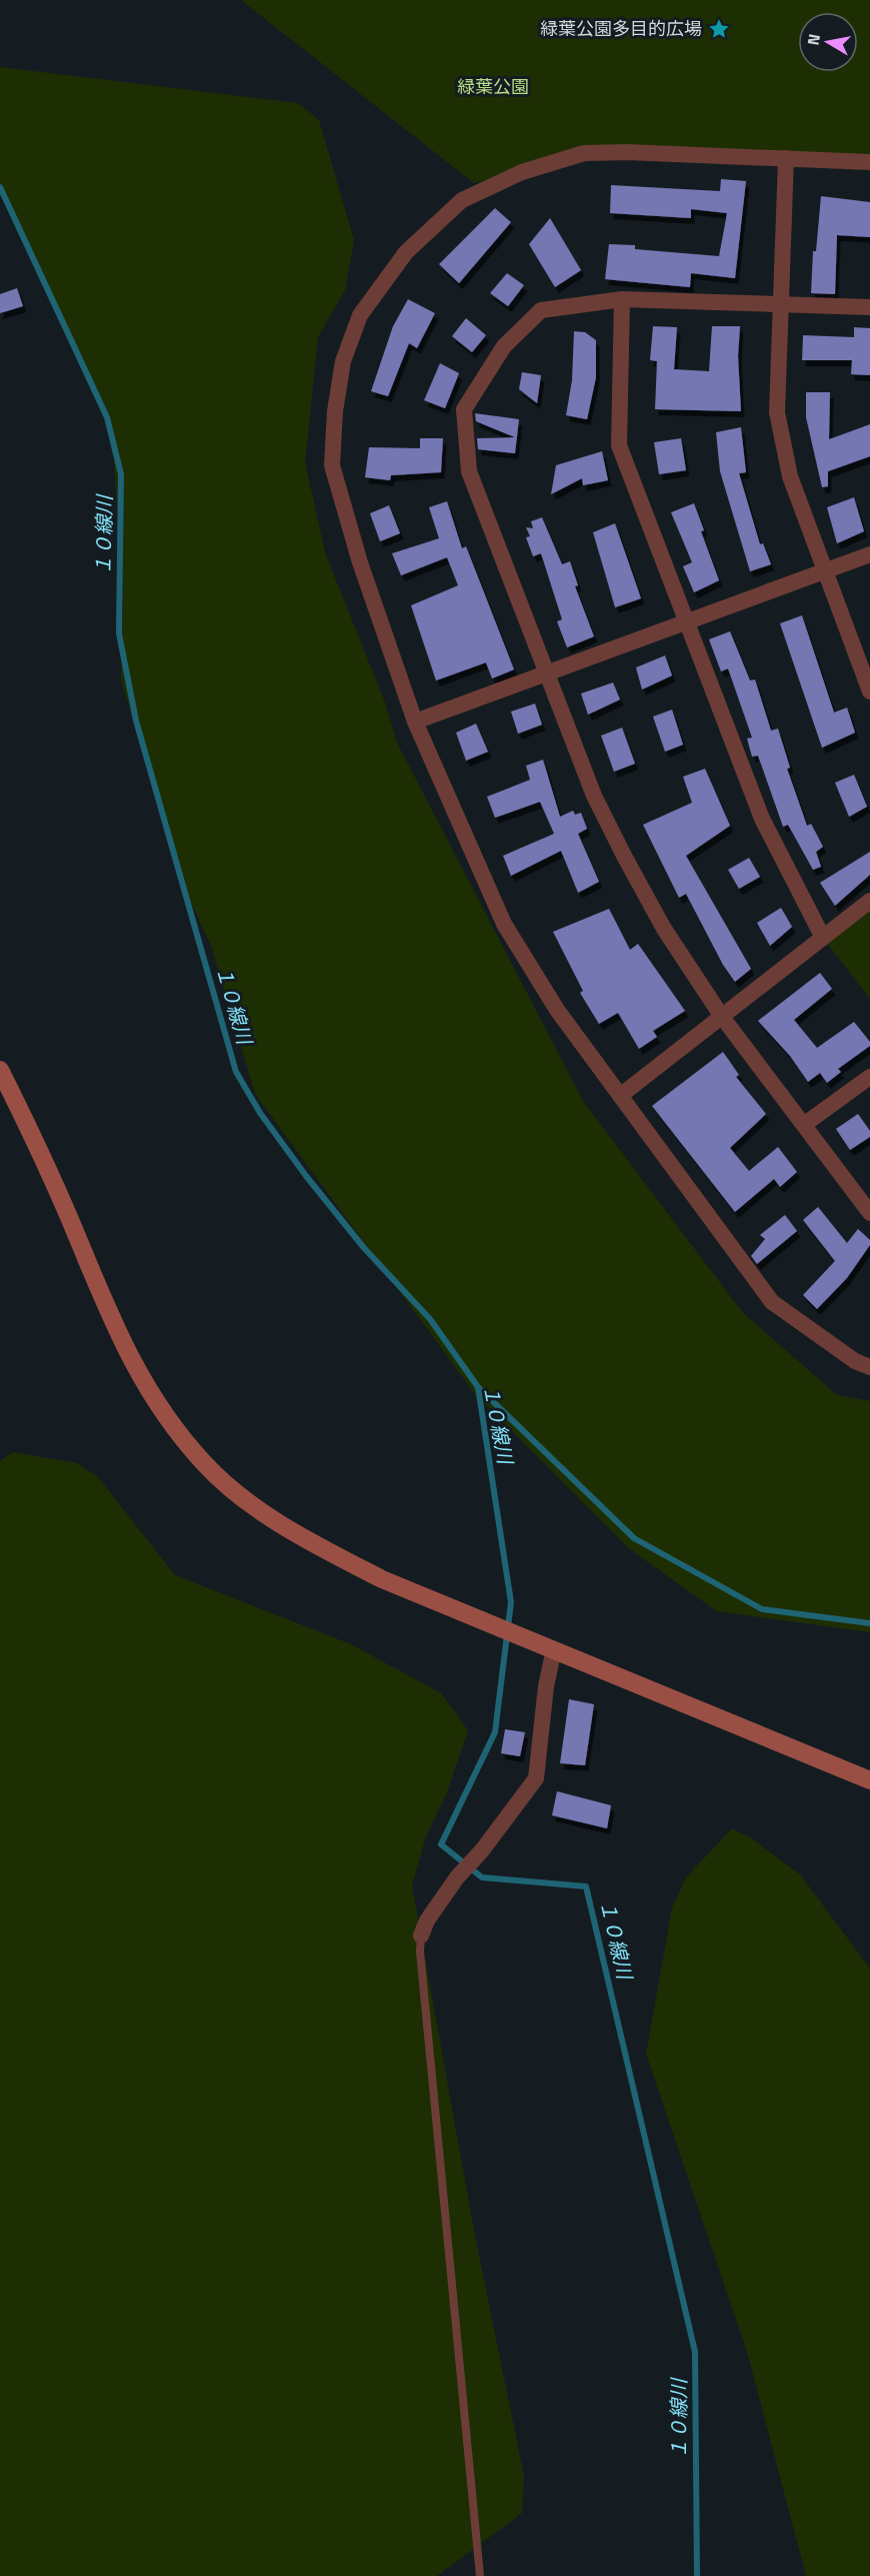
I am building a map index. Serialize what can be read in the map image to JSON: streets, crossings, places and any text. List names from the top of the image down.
{
  "water": ["１０線川"],
  "parks": ["緑葉公園"],
  "places": {
    "place": ["緑葉公園多目的広場"]
  },
  "north": "left"
}
